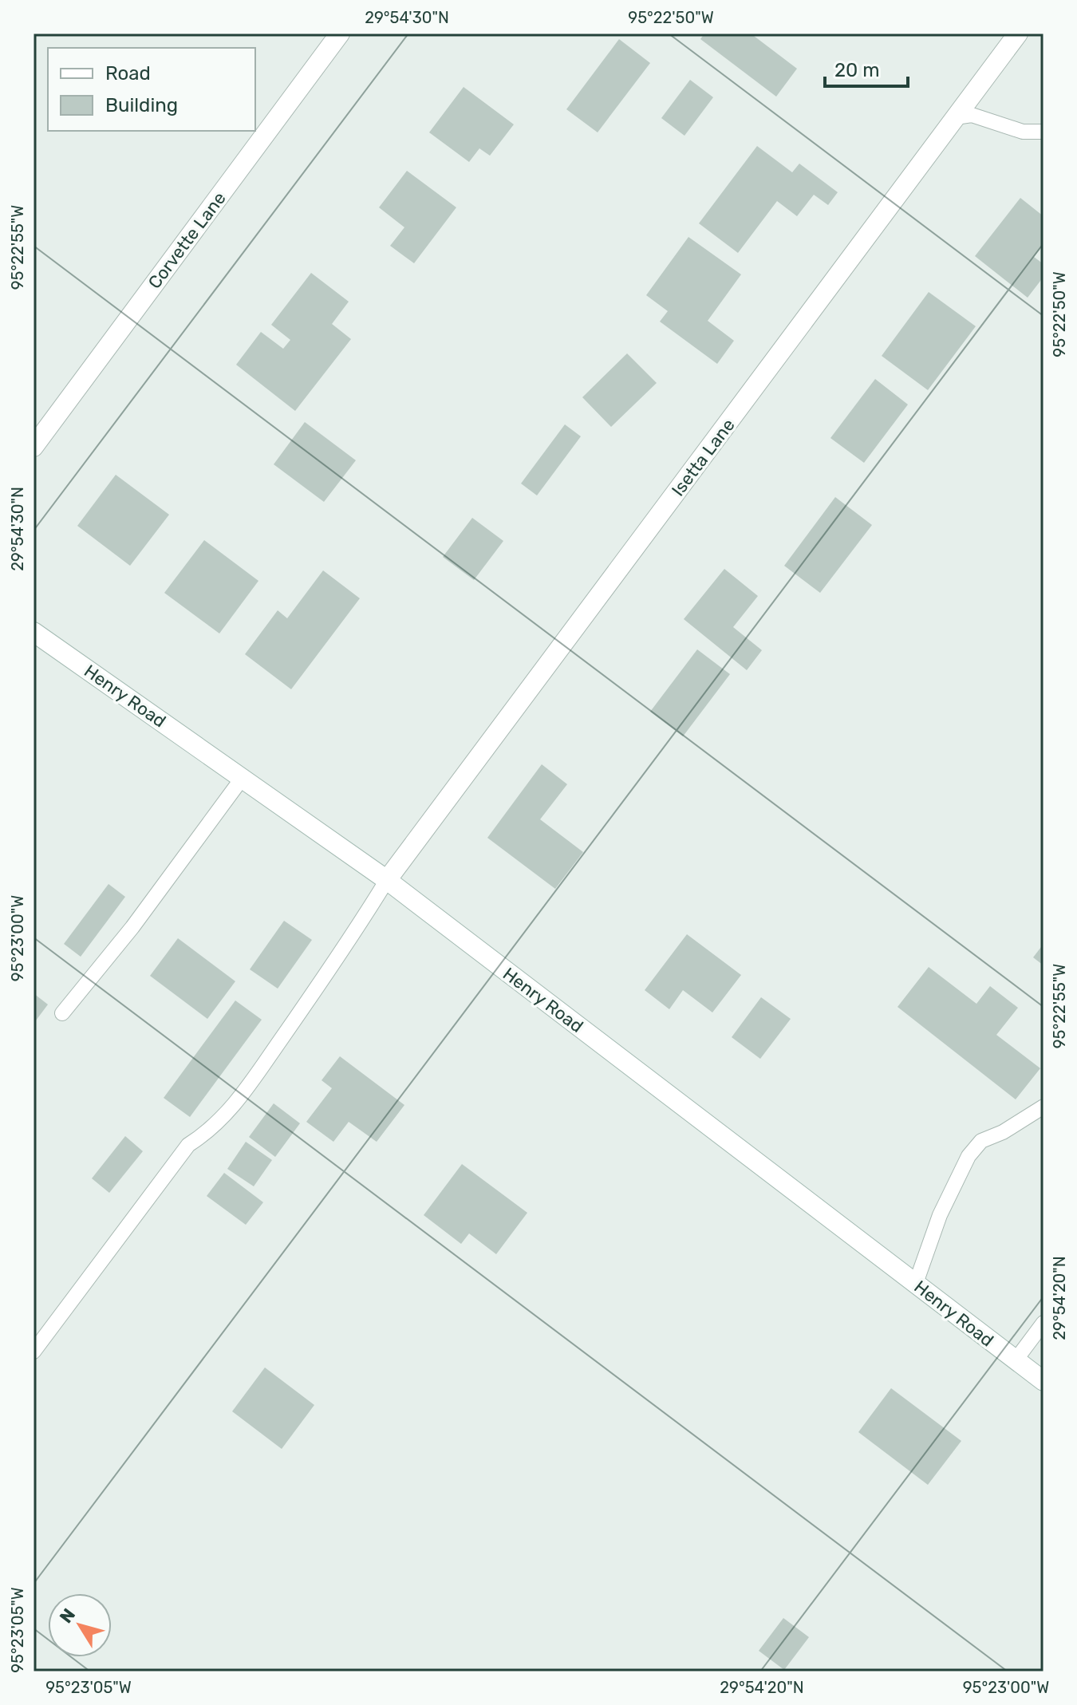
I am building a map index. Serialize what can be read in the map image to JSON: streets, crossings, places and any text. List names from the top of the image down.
{
  "streets": {
    "street": ["Corvette Lane", "Isetta Lane", "Henry Road"]
  },
  "crossings": [
    ["Isetta Lane", "Henry Road"]
  ],
  "legend": ["Road", "Building"],
  "scale_bar": "20 m",
  "north": "top left",
  "coordinates": [
    "29°54'30\"N",
    "95°22'50\"W",
    "95°22'55\"W",
    "95°23'00\"W",
    "29°54'20\"N",
    "95°23'05\"W"
  ]
}
